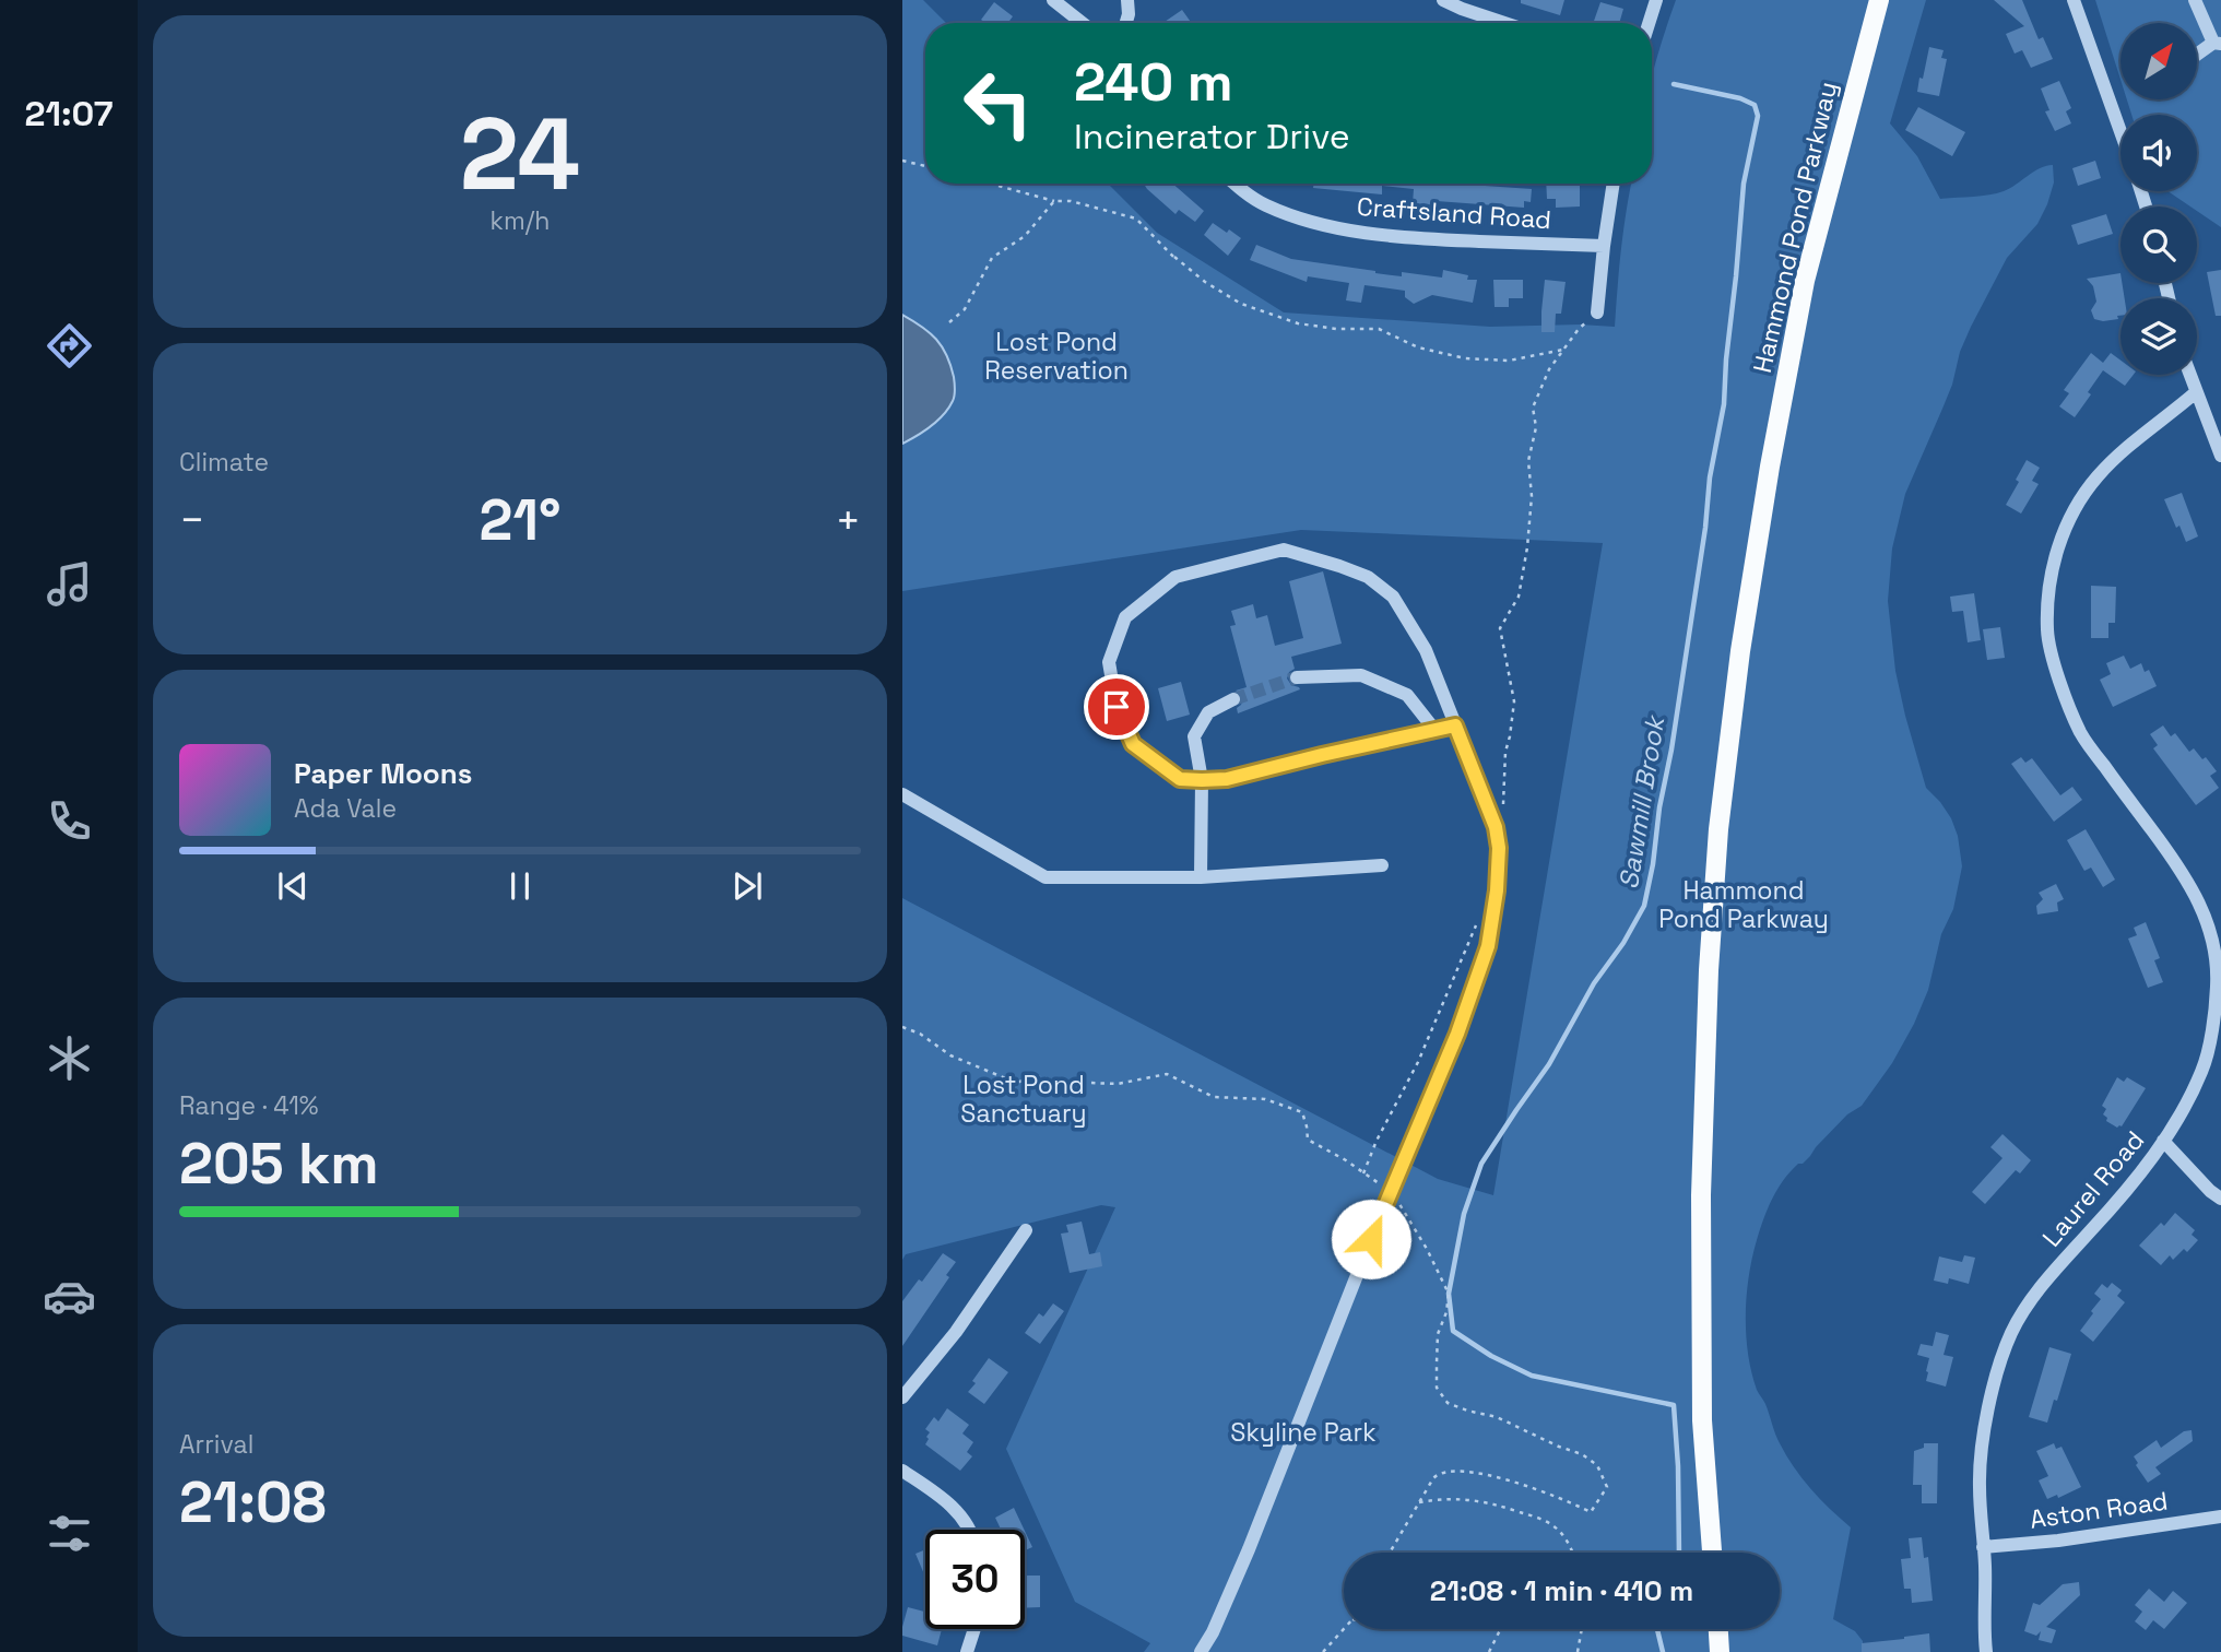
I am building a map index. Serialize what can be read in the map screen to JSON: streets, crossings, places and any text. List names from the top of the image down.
{
  "streets": {
    "main road": ["Hammond Pond Parkway"],
    "street": ["Craftsland Road", "Laurel Road", "Aston Road"]
  },
  "crossings": [
    ["Laurel Road", "Aston Road"]
  ],
  "water": ["Sawmill Brook"],
  "parks": [
    "Lost Pond Reservation",
    "Hammond Pond Parkway",
    "Lost Pond Sanctuary",
    "Skyline Park"
  ],
  "north": "top right",
  "page": {
    "tabs": "21:07",
    "tile": [
      ["24", "km/h"],
      "Climate",
      ["Range · 41%", "205 km"],
      ["Arrival", "21:08"]
    ],
    "turn": ["240 m", "Incinerator Drive"],
    "heat": ["−", "21°", "+"],
    "song": ["Paper Moons", "Ada Vale"],
    "limit": "30",
    "trip": "21:08 · 1 min · 410 m"
  }
}
